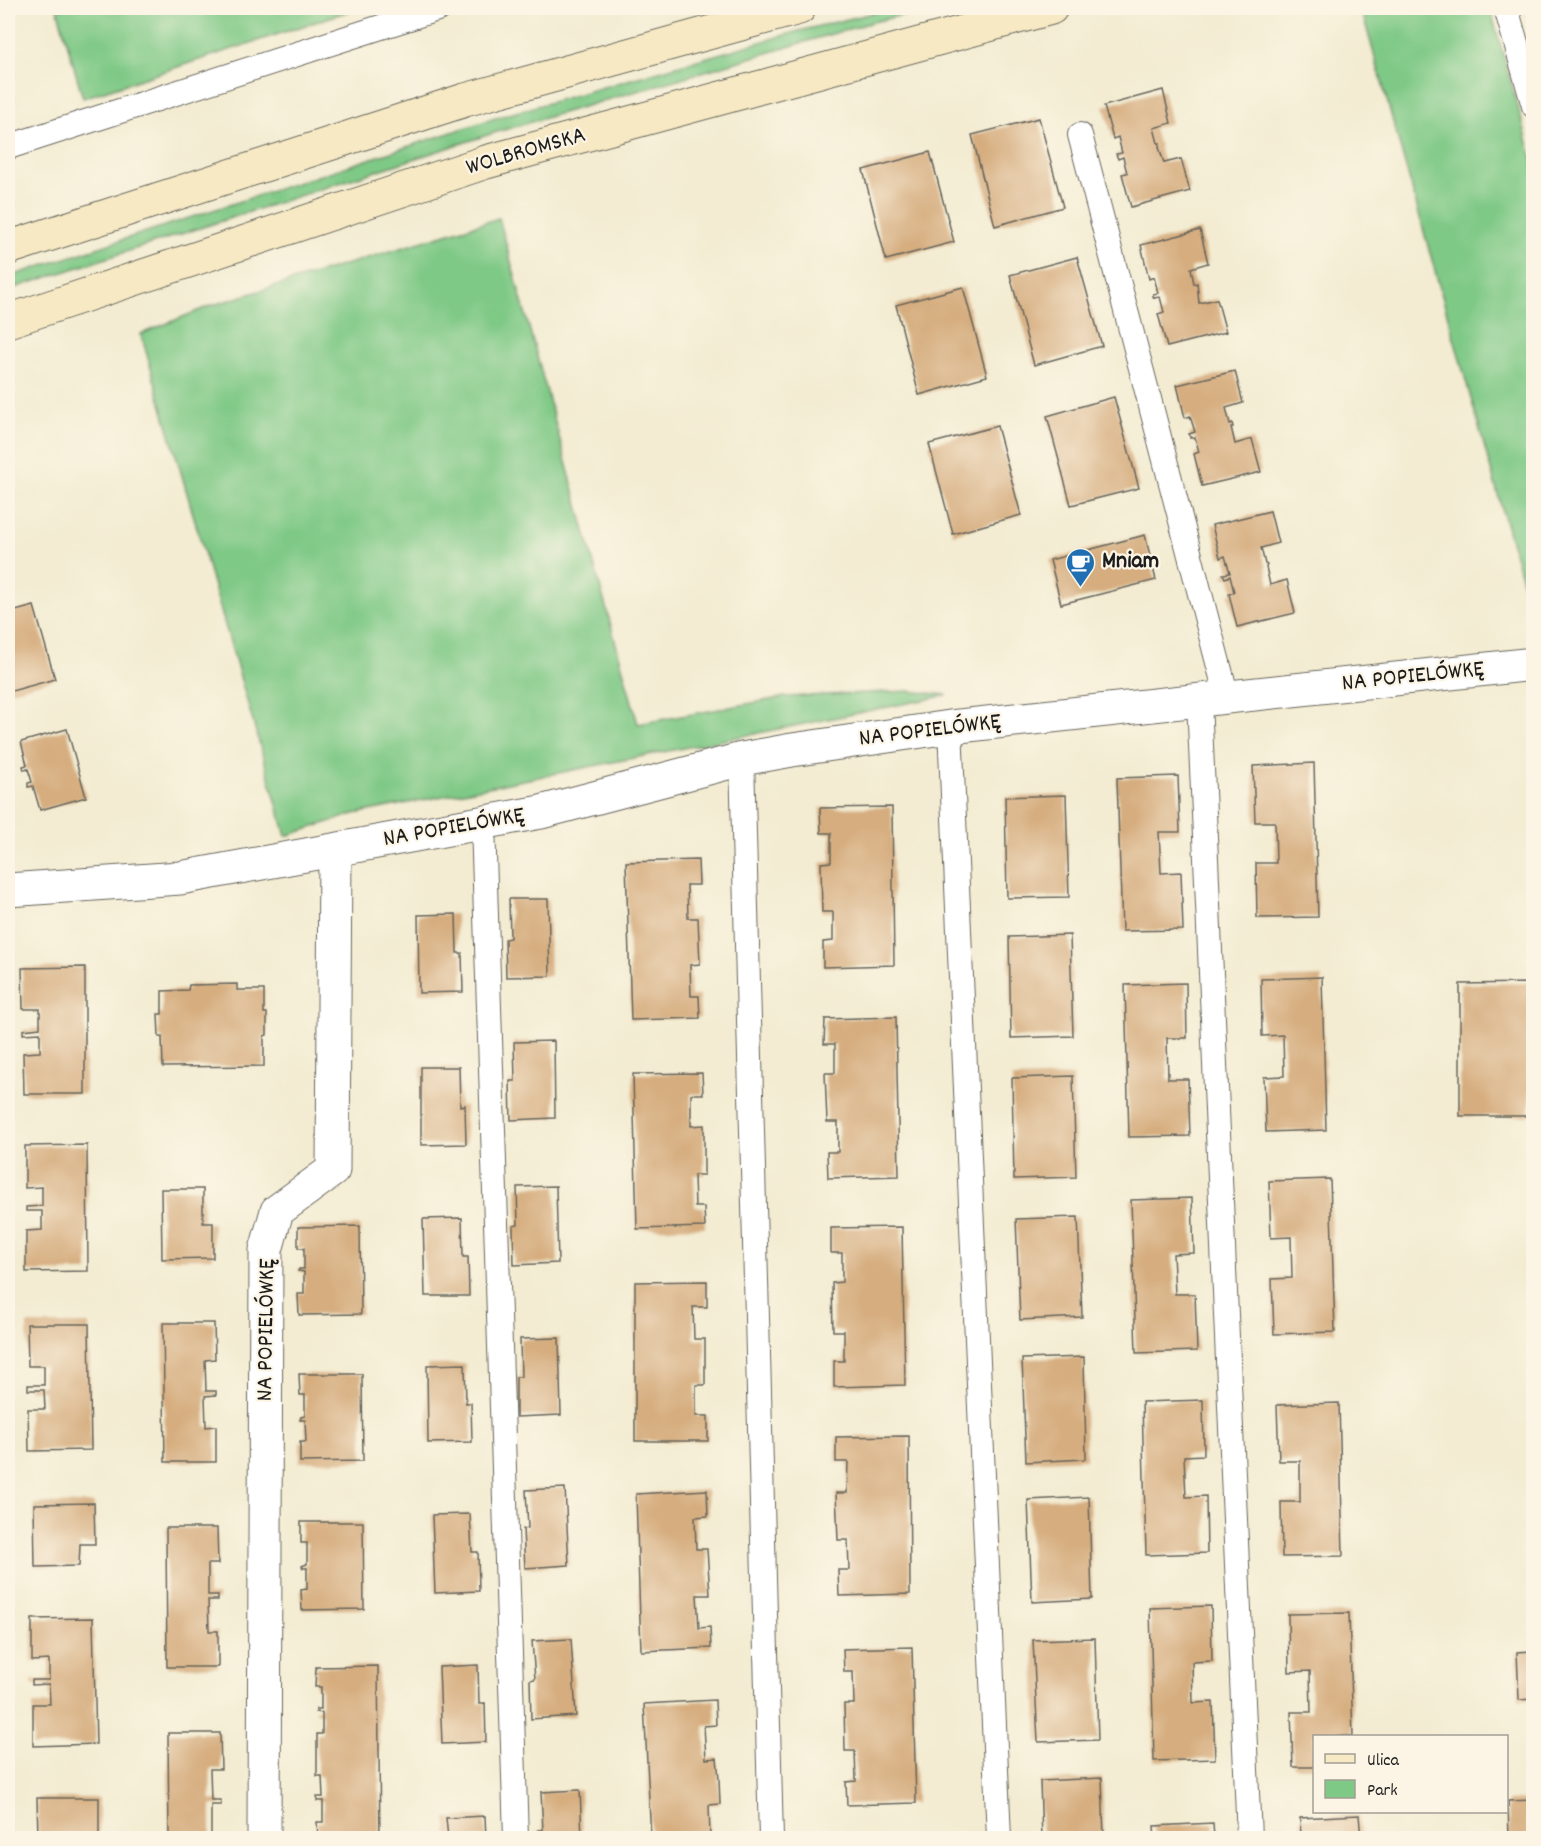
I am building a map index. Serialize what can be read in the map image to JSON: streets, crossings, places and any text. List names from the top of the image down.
{
  "streets": {
    "main road": ["WOLBROMSKA"],
    "street": ["NA POPIELÓWKĘ"]
  },
  "places": {
    "cafe": ["Mniam"]
  },
  "legend": ["Ulica", "Park"]
}
